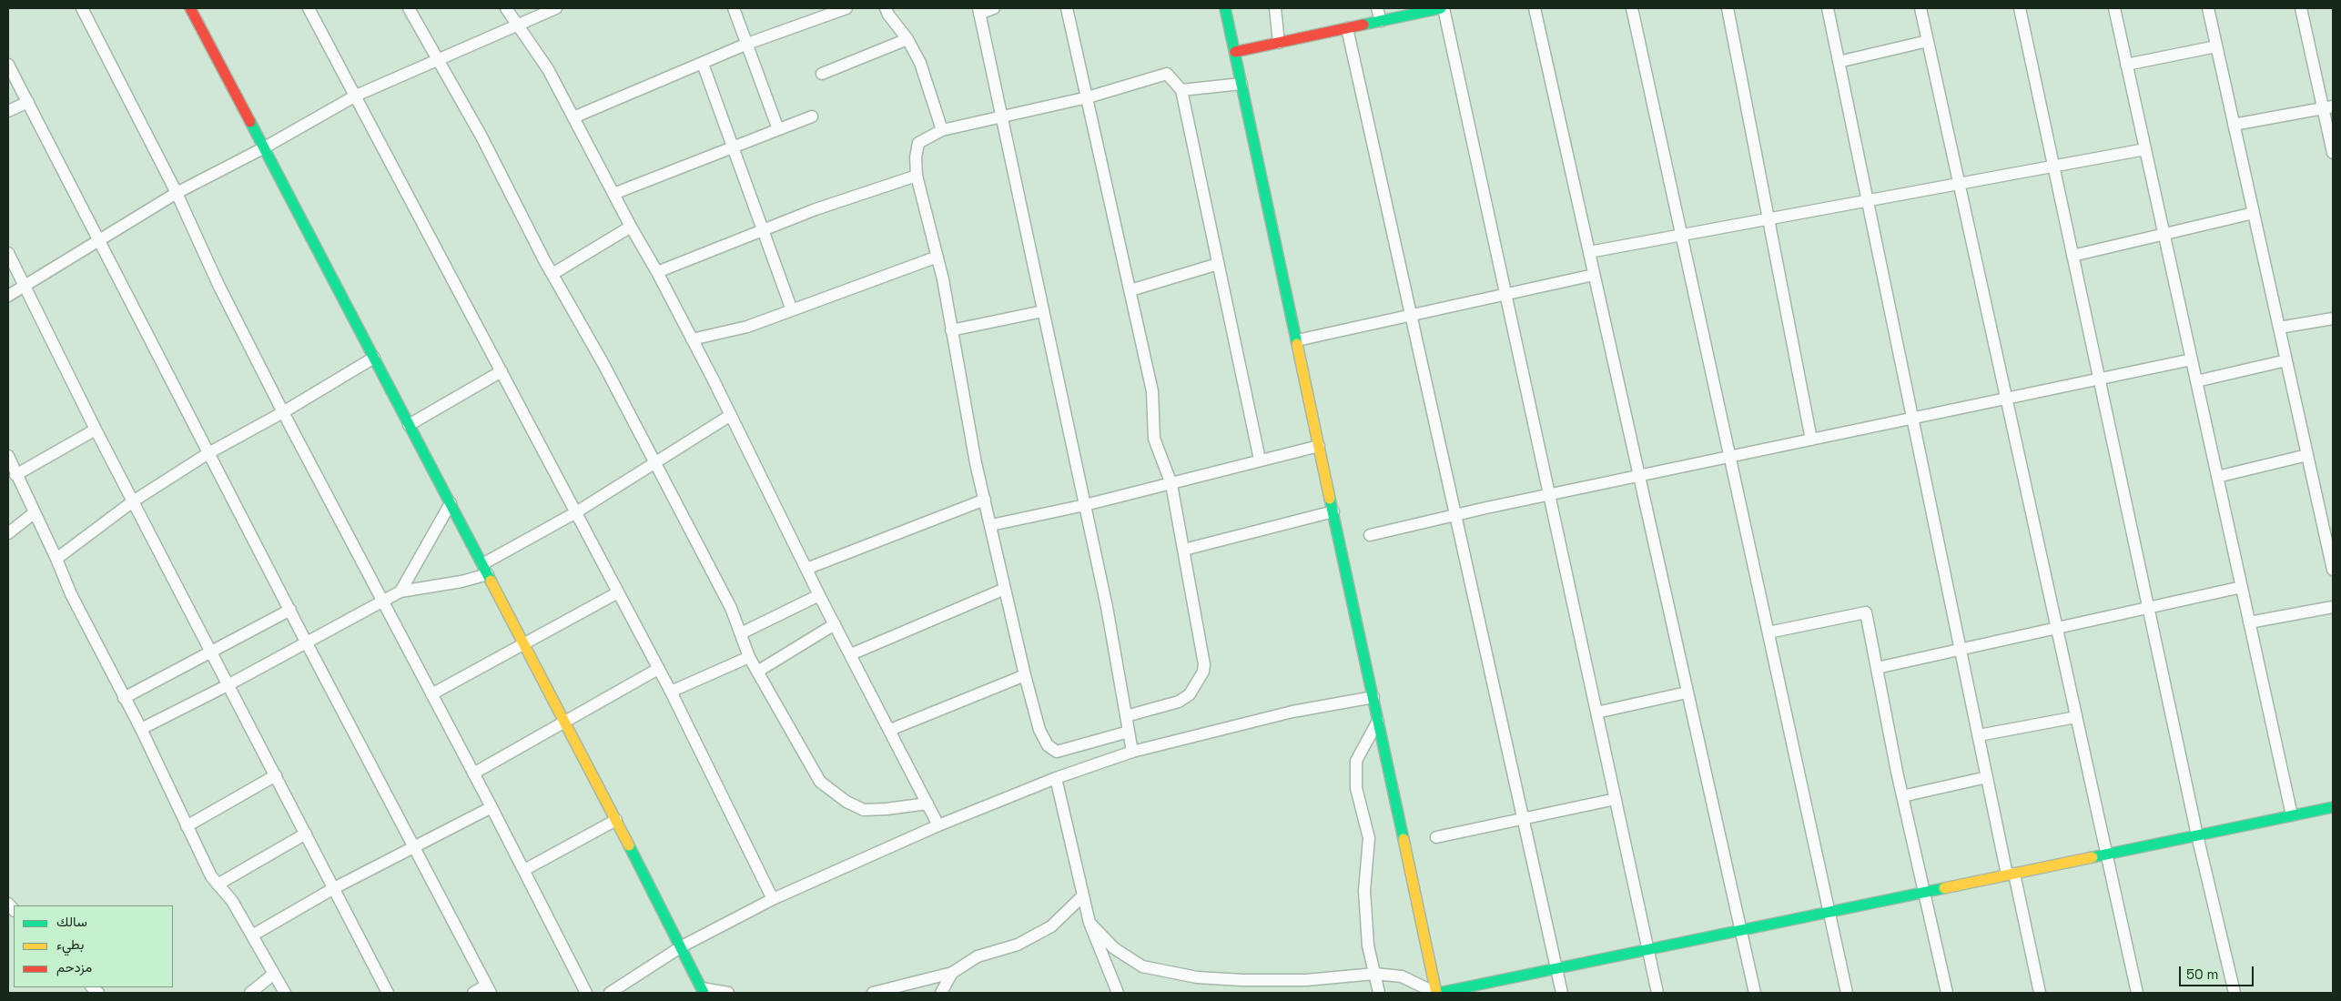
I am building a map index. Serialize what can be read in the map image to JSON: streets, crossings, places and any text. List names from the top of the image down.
{
  "legend": ["سالك", "بطيء", "مزدحم"],
  "scale_bar": "50 m"
}
